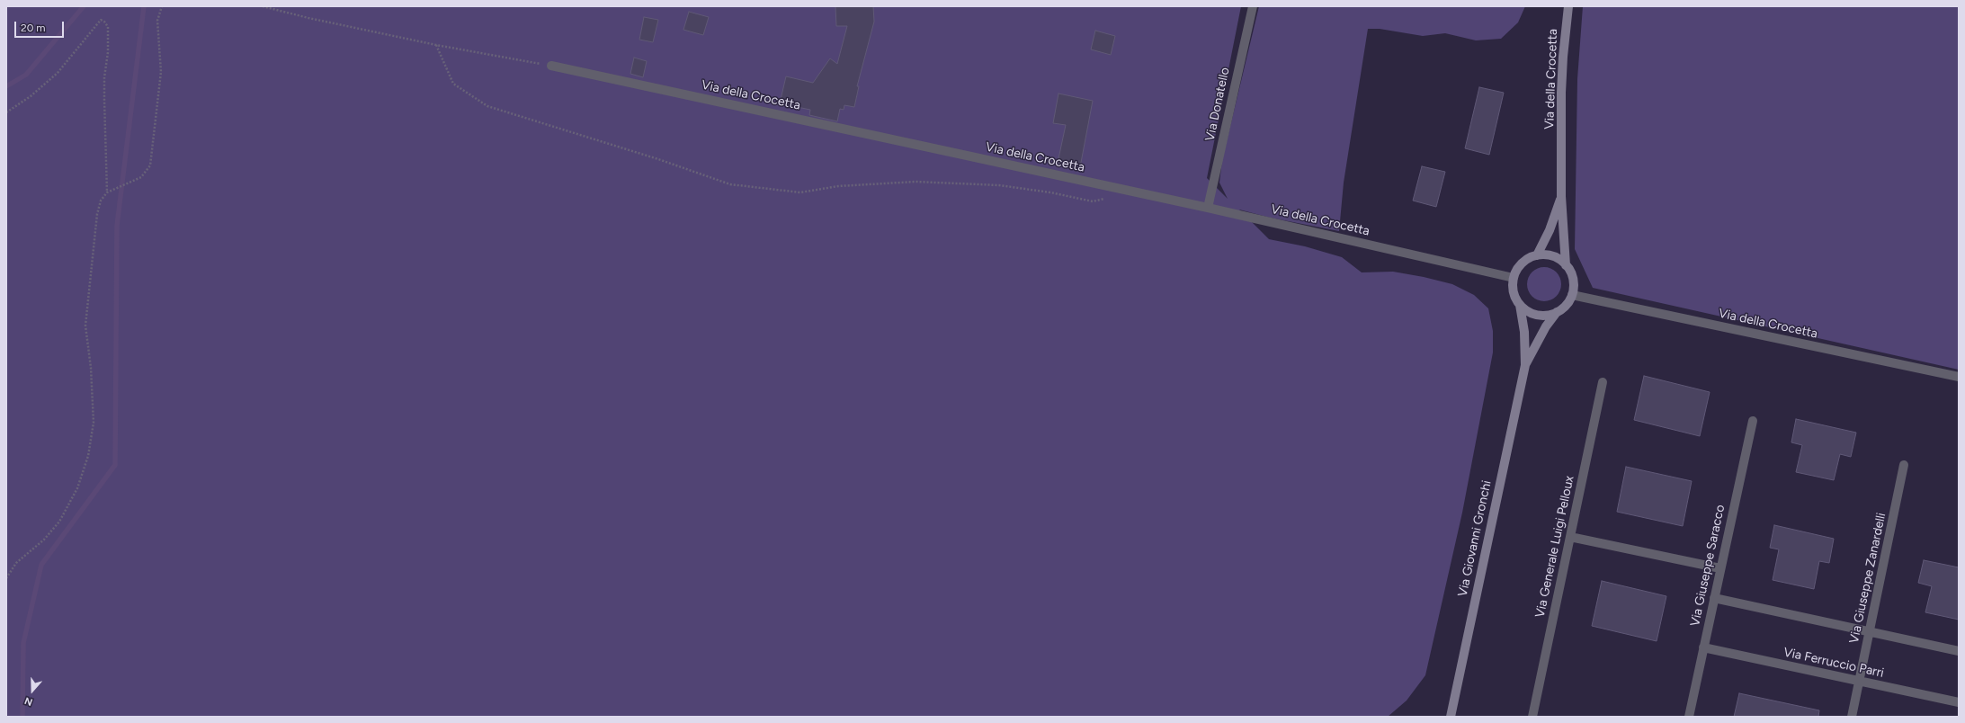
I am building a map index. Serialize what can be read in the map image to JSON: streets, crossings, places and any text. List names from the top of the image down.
{
  "streets": {
    "street": [
      "Via della Crocetta",
      "Via Donatello",
      "Via Giovanni Gronchi",
      "Via Generale Luigi Pelloux",
      "Via Giuseppe Saracco",
      "Via Giuseppe Zanardelli",
      "Via Ferruccio Parri"
    ]
  },
  "crossings": [
    ["Via della Crocetta", "Via Donatello"],
    ["Via della Crocetta", "Via Giovanni Gronchi"],
    ["Via Giuseppe Saracco", "Via Ferruccio Parri"],
    ["Via Giuseppe Zanardelli", "Via Ferruccio Parri"]
  ],
  "scale_bar": "20 m",
  "north": "bottom"
}
